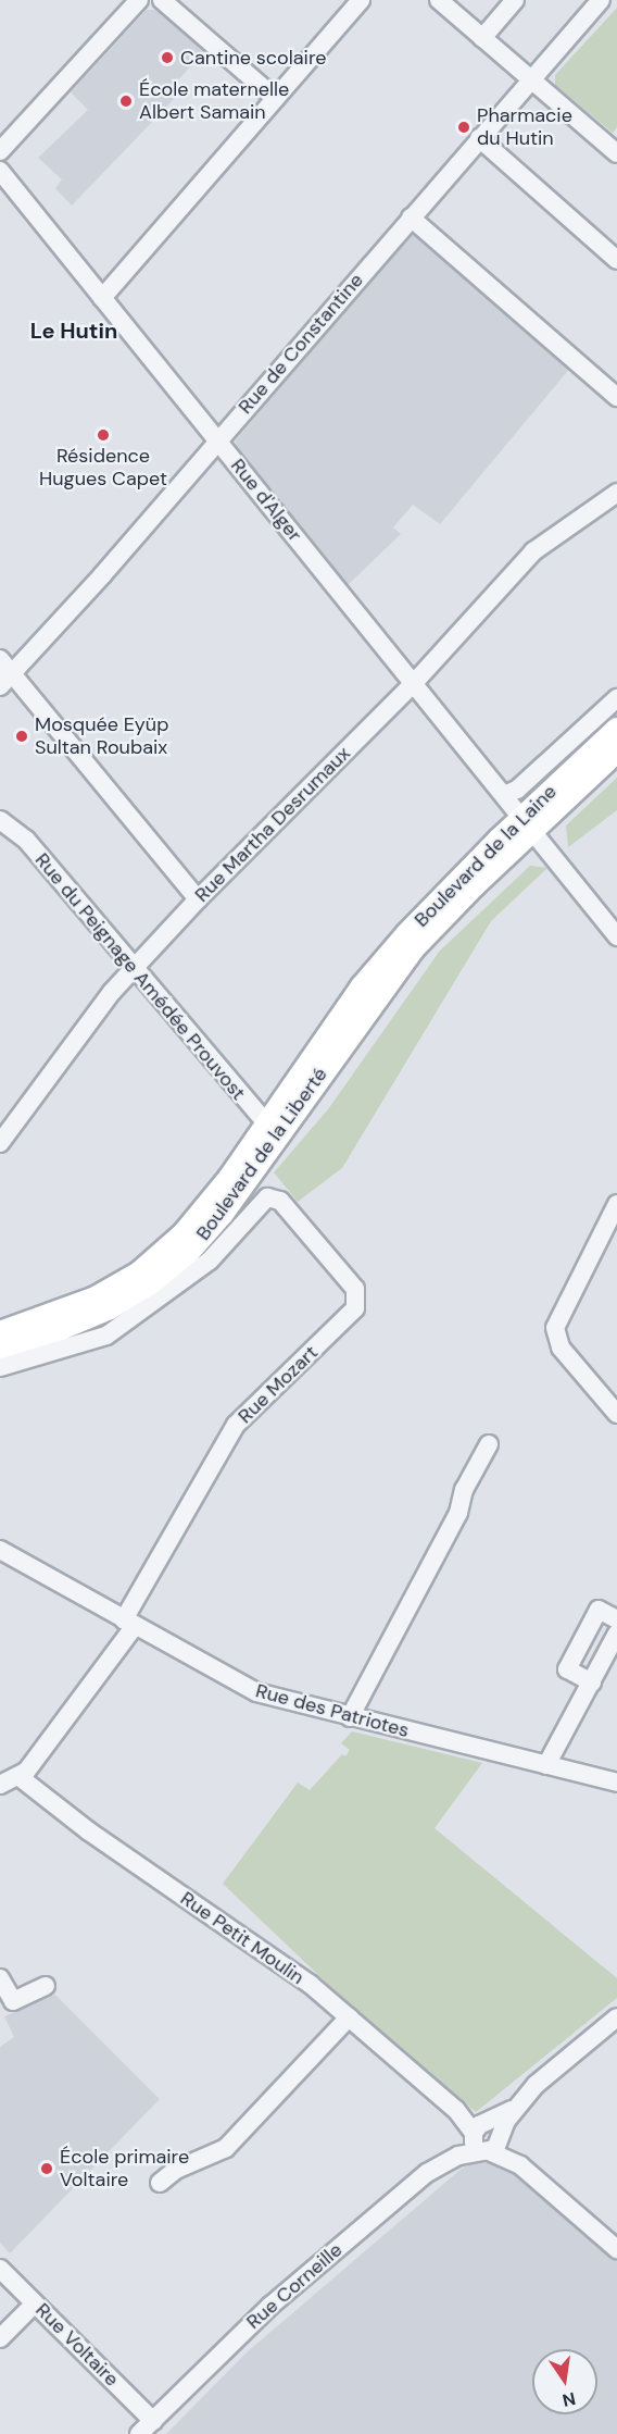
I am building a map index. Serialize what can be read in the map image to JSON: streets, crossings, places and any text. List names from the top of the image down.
{
  "streets": {
    "main road": ["Boulevard de la Laine", "Boulevard de la Liberté"],
    "street": [
      "Rue de Constantine",
      "Rue d'Alger",
      "Rue Martha Desrumaux",
      "Rue du Peignage Amédée Prouvost",
      "Rue Mozart",
      "Rue des Patriotes",
      "Rue Petit Moulin",
      "Rue Corneille",
      "Rue Voltaire"
    ]
  },
  "crossings": [
    ["Rue de Constantine", "Rue d'Alger"],
    ["Rue d'Alger", "Rue Martha Desrumaux"],
    ["Rue d'Alger", "Boulevard de la Laine"],
    ["Rue Martha Desrumaux", "Rue du Peignage Amédée Prouvost"],
    ["Boulevard de la Laine", "Boulevard de la Liberté"],
    ["Rue du Peignage Amédée Prouvost", "Boulevard de la Liberté"],
    ["Boulevard de la Liberté", "Rue Mozart"],
    ["Rue Mozart", "Rue des Patriotes"],
    ["Rue Petit Moulin", "Rue Corneille"],
    ["Rue Corneille", "Rue Voltaire"]
  ],
  "districts": ["Le Hutin"],
  "places": [
    "Cantine scolaire",
    "École maternelle Albert Samain",
    "Pharmacie du Hutin",
    "Résidence Hugues Capet",
    "Mosquée Eyüp Sultan Roubaix",
    "École primaire Voltaire"
  ],
  "north": "bottom"
}
